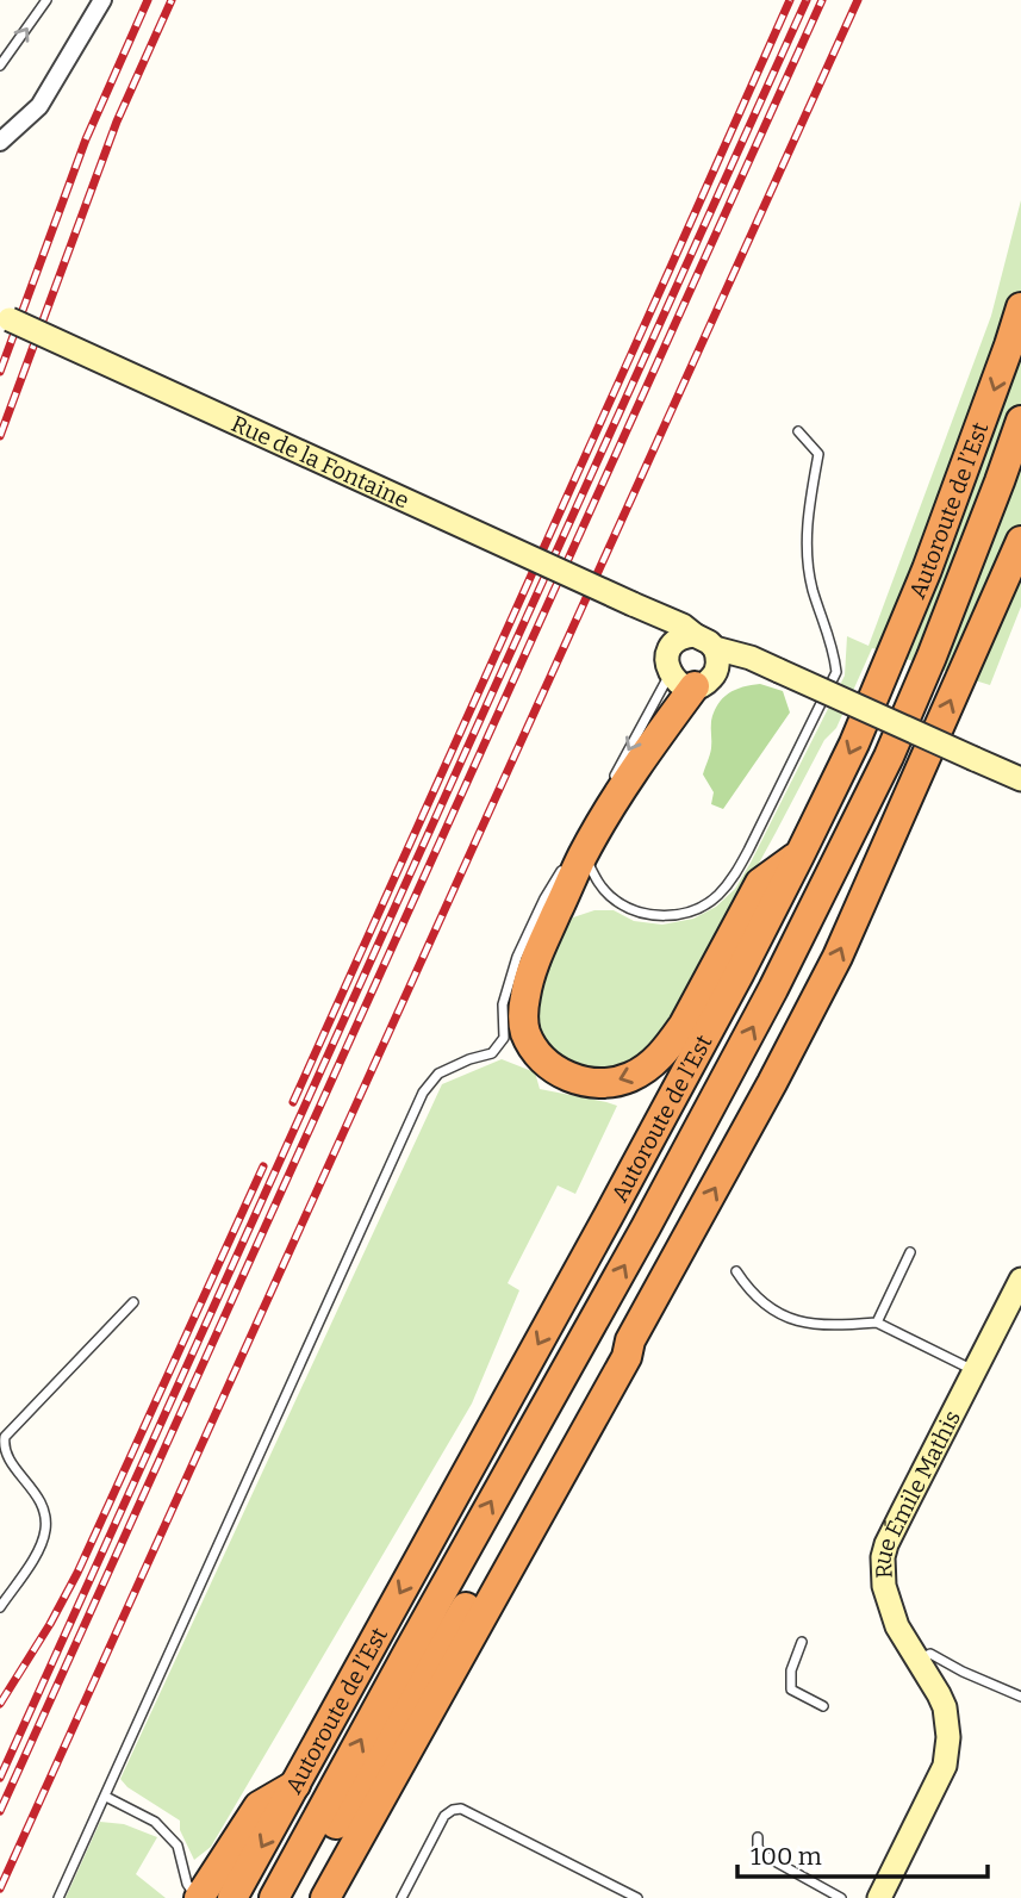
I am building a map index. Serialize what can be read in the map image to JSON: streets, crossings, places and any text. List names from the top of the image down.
{
  "streets": {
    "highway": ["Autoroute de l’Est"],
    "street": ["Rue de la Fontaine", "Rue Émile Mathis"]
  },
  "scale_bar": "100 m"
}
